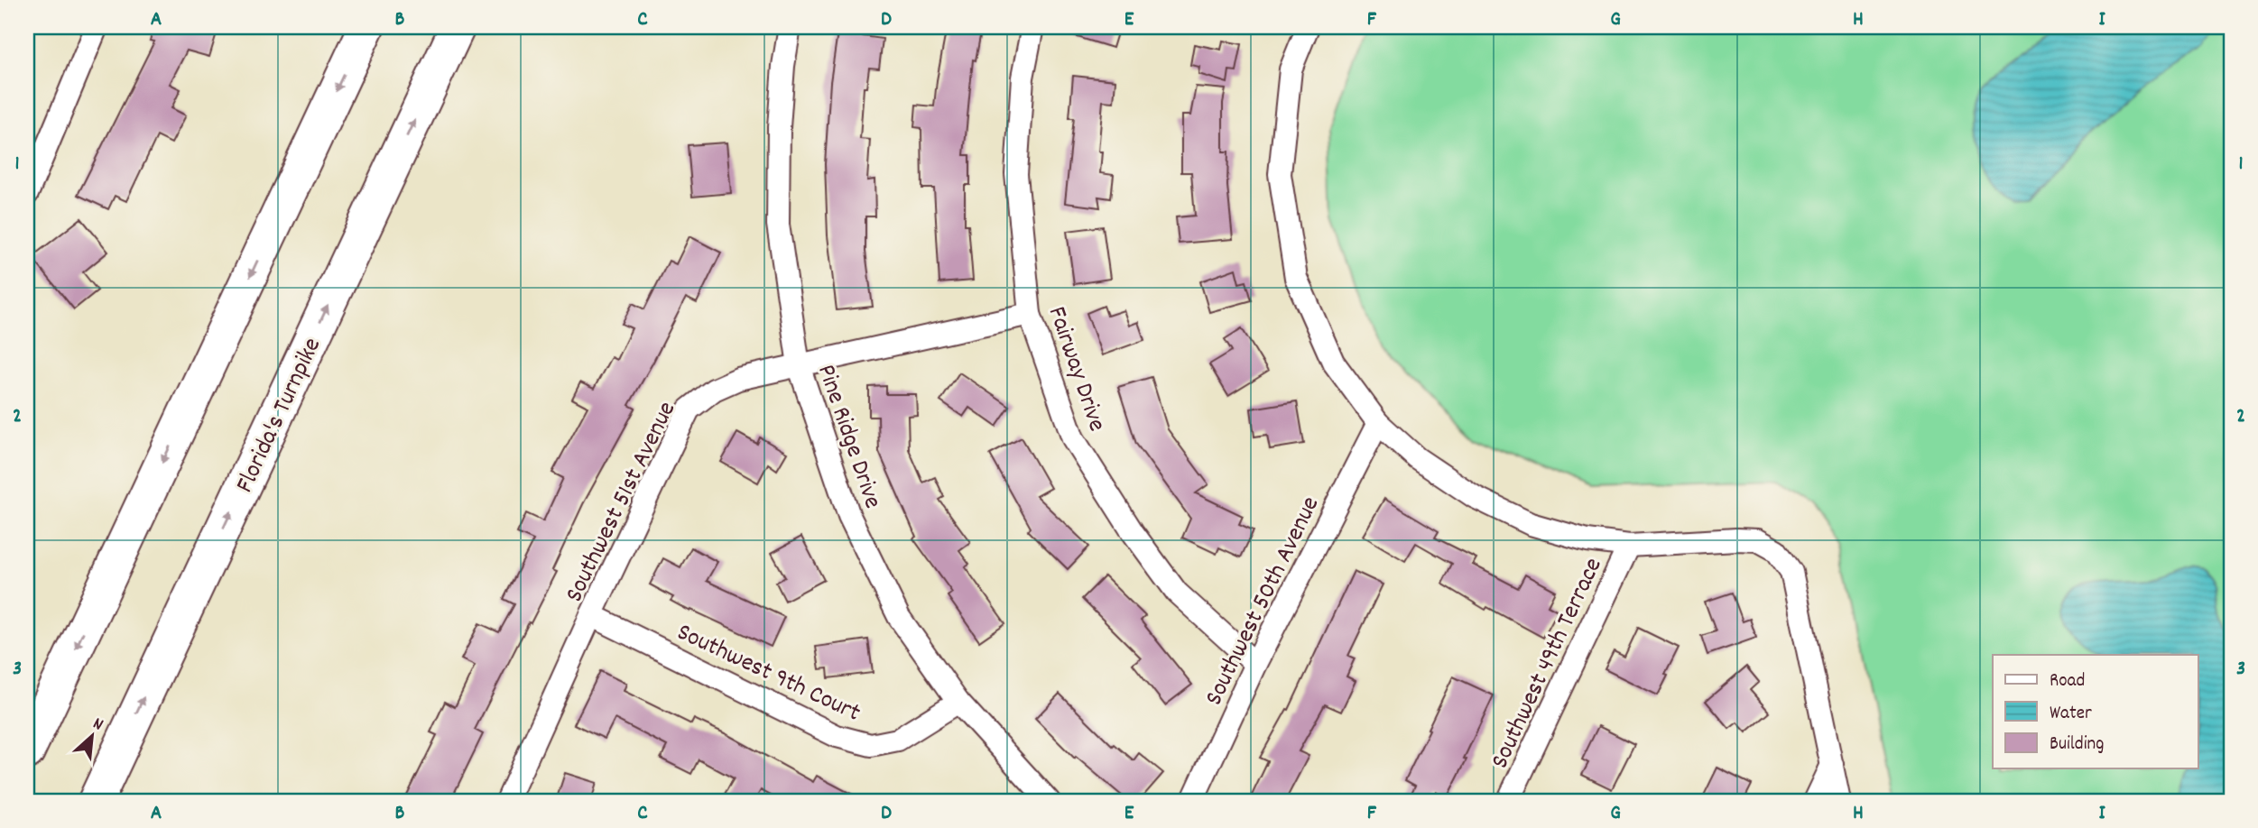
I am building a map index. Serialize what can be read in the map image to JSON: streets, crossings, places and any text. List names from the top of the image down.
{
  "streets": {
    "highway": ["Florida's Turnpike"],
    "street": [
      "Fairway Drive",
      "Pine Ridge Drive",
      "Southwest 51st Avenue",
      "Southwest 50th Avenue",
      "Southwest 49th Terrace",
      "Southwest 9th Court"
    ]
  },
  "crossings": [
    ["Fairway Drive", "Southwest 51st Avenue"],
    ["Fairway Drive", "Southwest 50th Avenue"],
    ["Pine Ridge Drive", "Southwest 51st Avenue"],
    ["Pine Ridge Drive", "Southwest 9th Court"],
    ["Southwest 51st Avenue", "Southwest 9th Court"]
  ],
  "legend": ["Road", "Water", "Building"],
  "north": "top right",
  "grid": {
    "columns": [
      "A",
      "B",
      "C",
      "D",
      "E",
      "F",
      "G",
      "H",
      "I"
    ],
    "rows": ["1", "2", "3"]
  }
}
